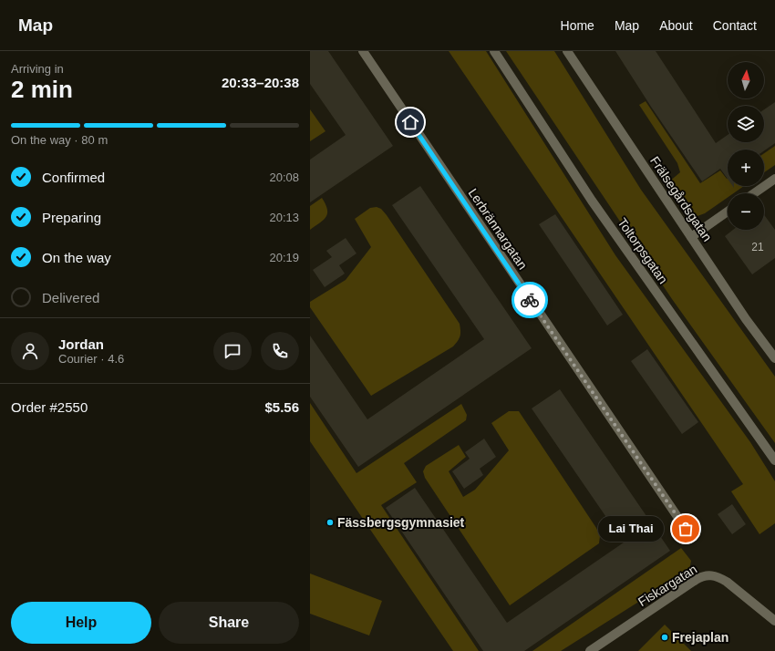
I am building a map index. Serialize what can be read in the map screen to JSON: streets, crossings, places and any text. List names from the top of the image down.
{
  "streets": {
    "street": [
      "Frälsegårdsgatan",
      "Lerbrännargatan",
      "Toltorpsgatan",
      "Fiskargatan"
    ]
  },
  "places": ["Fässbergsgymnasiet", "Lai Thai", "Frejaplan"],
  "house_numbers": ["21"],
  "north": "top",
  "page": {
    "header": "Map",
    "nav": [
      "Home",
      "Map",
      "About",
      "Contact"
    ],
    "heading": ["2 min", "Arriving in", "20:33–20:38"],
    "panel": [
      "Jordan",
      "Courier · 4.6",
      "Order #2550",
      "$5.56"
    ],
    "map_buttons": ["+", "−"],
    "bar": "On the way · 80 m",
    "list": [
      ["Confirmed", "20:08"],
      ["Preparing", "20:13"],
      ["On the way", "20:19"],
      "Delivered"
    ],
    "bubble": "Lai Thai",
    "buttons": ["Help", "Share"]
  }
}
